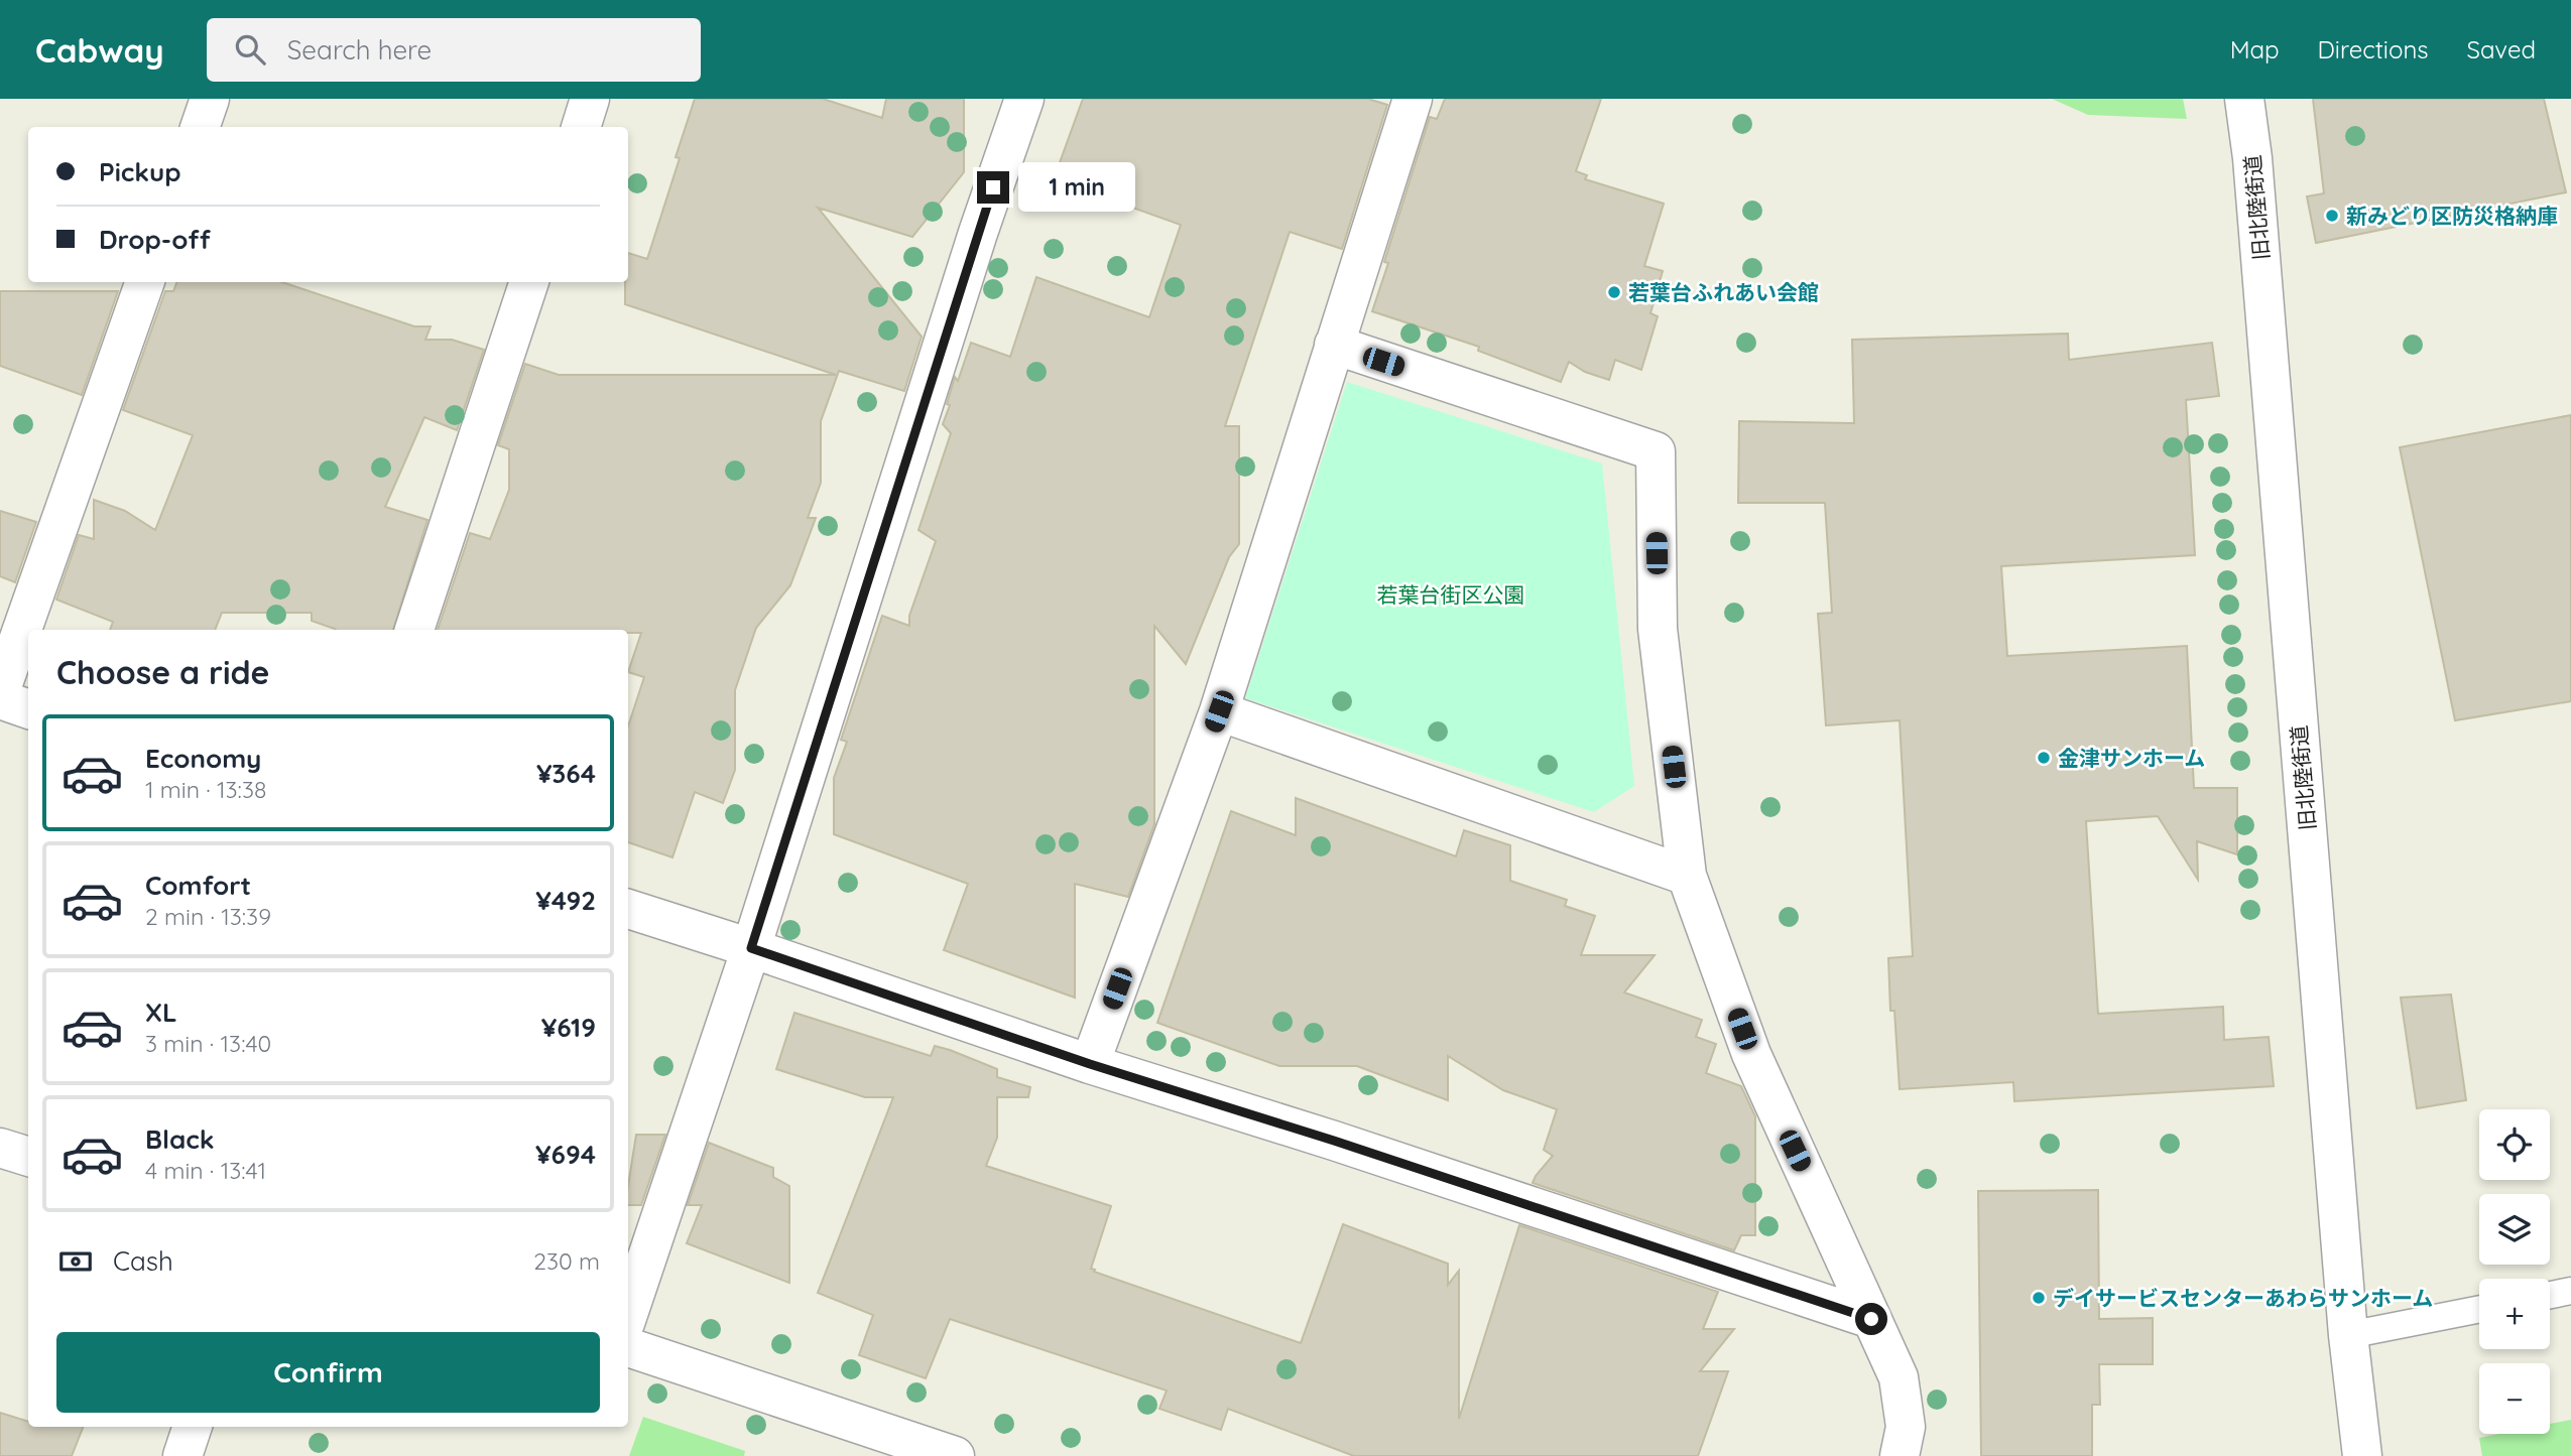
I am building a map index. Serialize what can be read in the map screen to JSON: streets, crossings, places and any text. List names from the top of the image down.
{
  "streets": {
    "street": ["旧北陸街道"]
  },
  "parks": ["若葉台街区公園"],
  "places": [
    "新みどり区防災格納庫",
    "若葉台ふれあい会館",
    "金津サンホーム",
    "デイサービスセンターあわらサンホーム"
  ],
  "page": {
    "header": "Cabway",
    "search": "Search here",
    "nav": ["Map", "Directions", "Saved"],
    "banner": ["Pickup", "Drop-off"],
    "bubble": "1 min",
    "heading": "Choose a ride",
    "list": [
      {
        "name": "Economy",
        "note": "1 min · 13:38",
        "value": "¥364"
      },
      {
        "name": "Comfort",
        "note": "2 min · 13:39",
        "value": "¥492"
      },
      {
        "name": "XL",
        "note": "3 min · 13:40",
        "value": "¥619"
      },
      {
        "name": "Black",
        "note": "4 min · 13:41",
        "value": "¥694"
      }
    ],
    "map_buttons": ["+", "−"],
    "pay": ["Cash", "230 m"],
    "buttons": "Confirm"
  }
}
